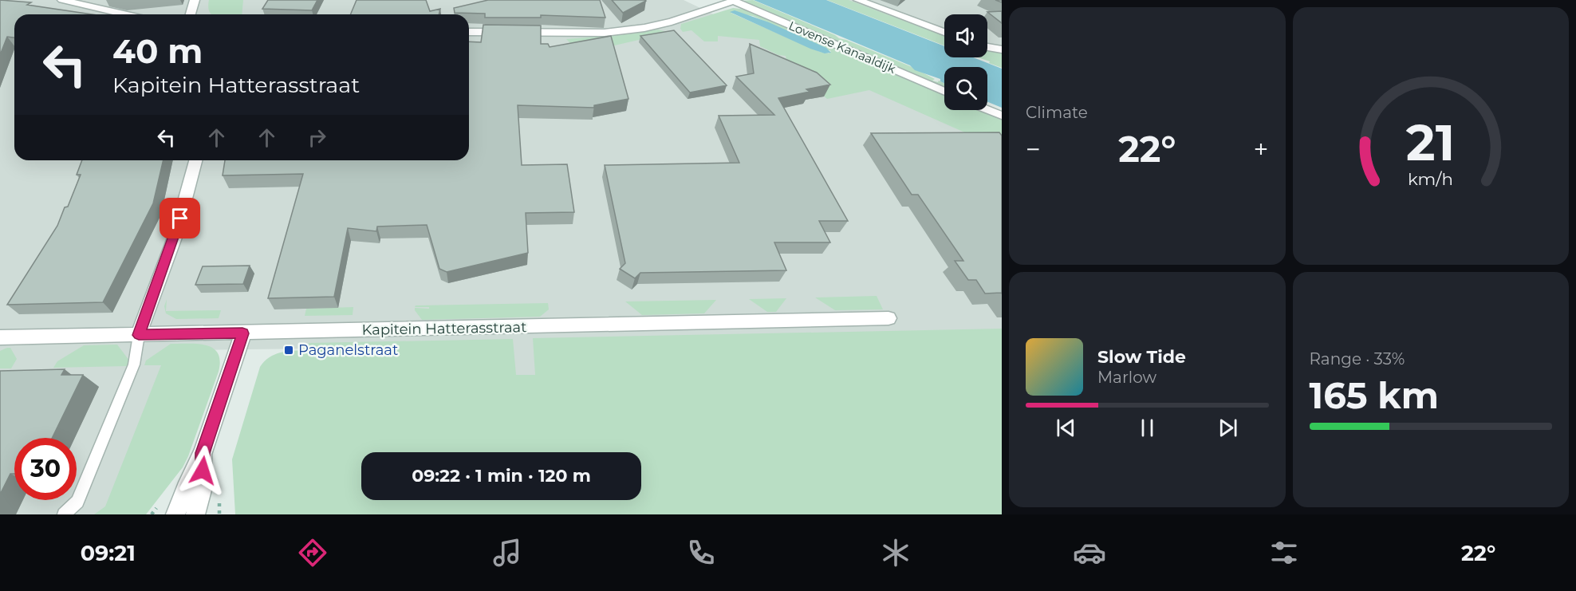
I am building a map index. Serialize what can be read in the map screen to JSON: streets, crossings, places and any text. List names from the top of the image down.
{
  "streets": {
    "street": ["Lovense Kanaaldijk", "Kapitein Hatterasstraat"]
  },
  "places": {
    "transit": ["Paganelstraat"]
  },
  "page": {
    "tile": [
      "Climate",
      ["Range · 33%", "165 km"]
    ],
    "turn": ["40 m", "Kapitein Hatterasstraat"],
    "heat": ["−", "22°", "+"],
    "song": ["Slow Tide", "Marlow"],
    "limit": "30",
    "trip": "09:22 · 1 min · 120 m",
    "tabs": ["09:21", "22°"],
    "gauge": ["21", "km/h"]
  }
}
